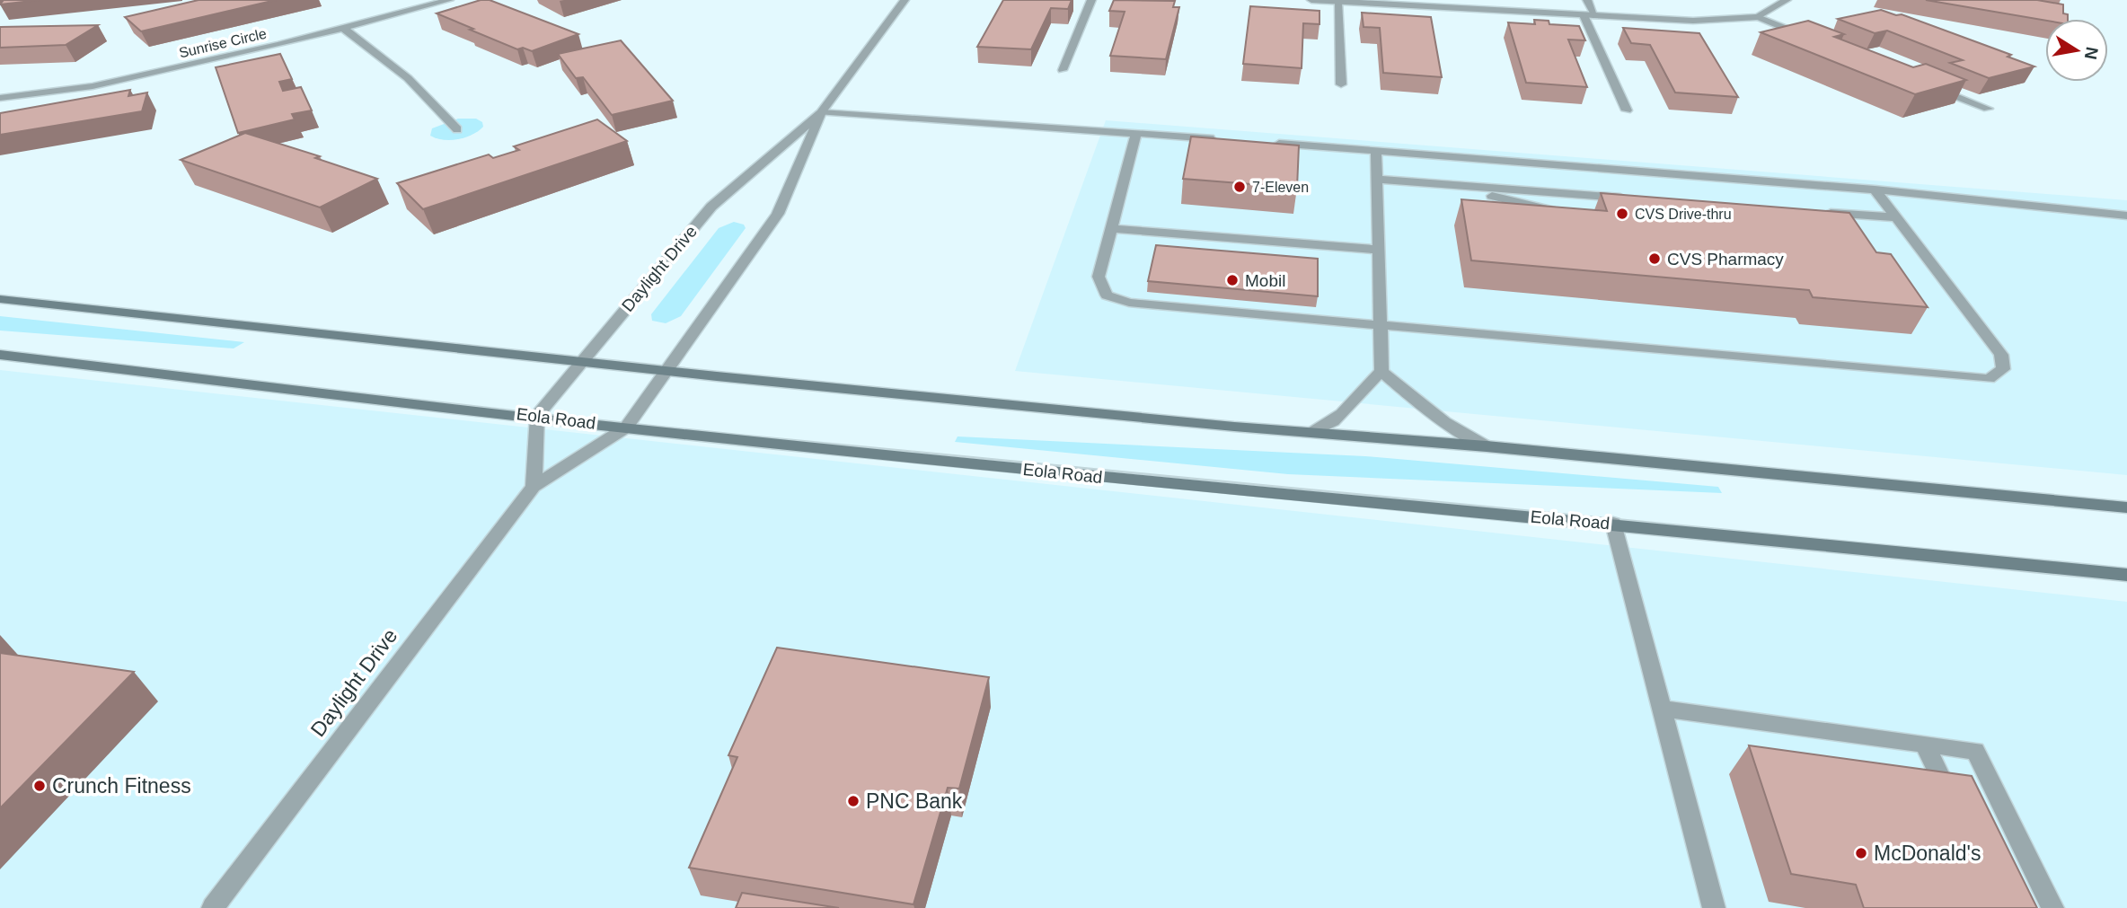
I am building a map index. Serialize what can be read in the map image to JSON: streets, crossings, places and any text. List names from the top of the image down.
{
  "streets": {
    "street": ["Sunrise Circle", "Daylight Drive", "Eola Road"]
  },
  "crossings": [
    ["Daylight Drive", "Eola Road"]
  ],
  "places": [
    "7-Eleven",
    "CVS Drive-thru",
    "CVS Pharmacy",
    "Mobil",
    "Crunch Fitness",
    "PNC Bank",
    "McDonald's"
  ],
  "north": "right"
}
